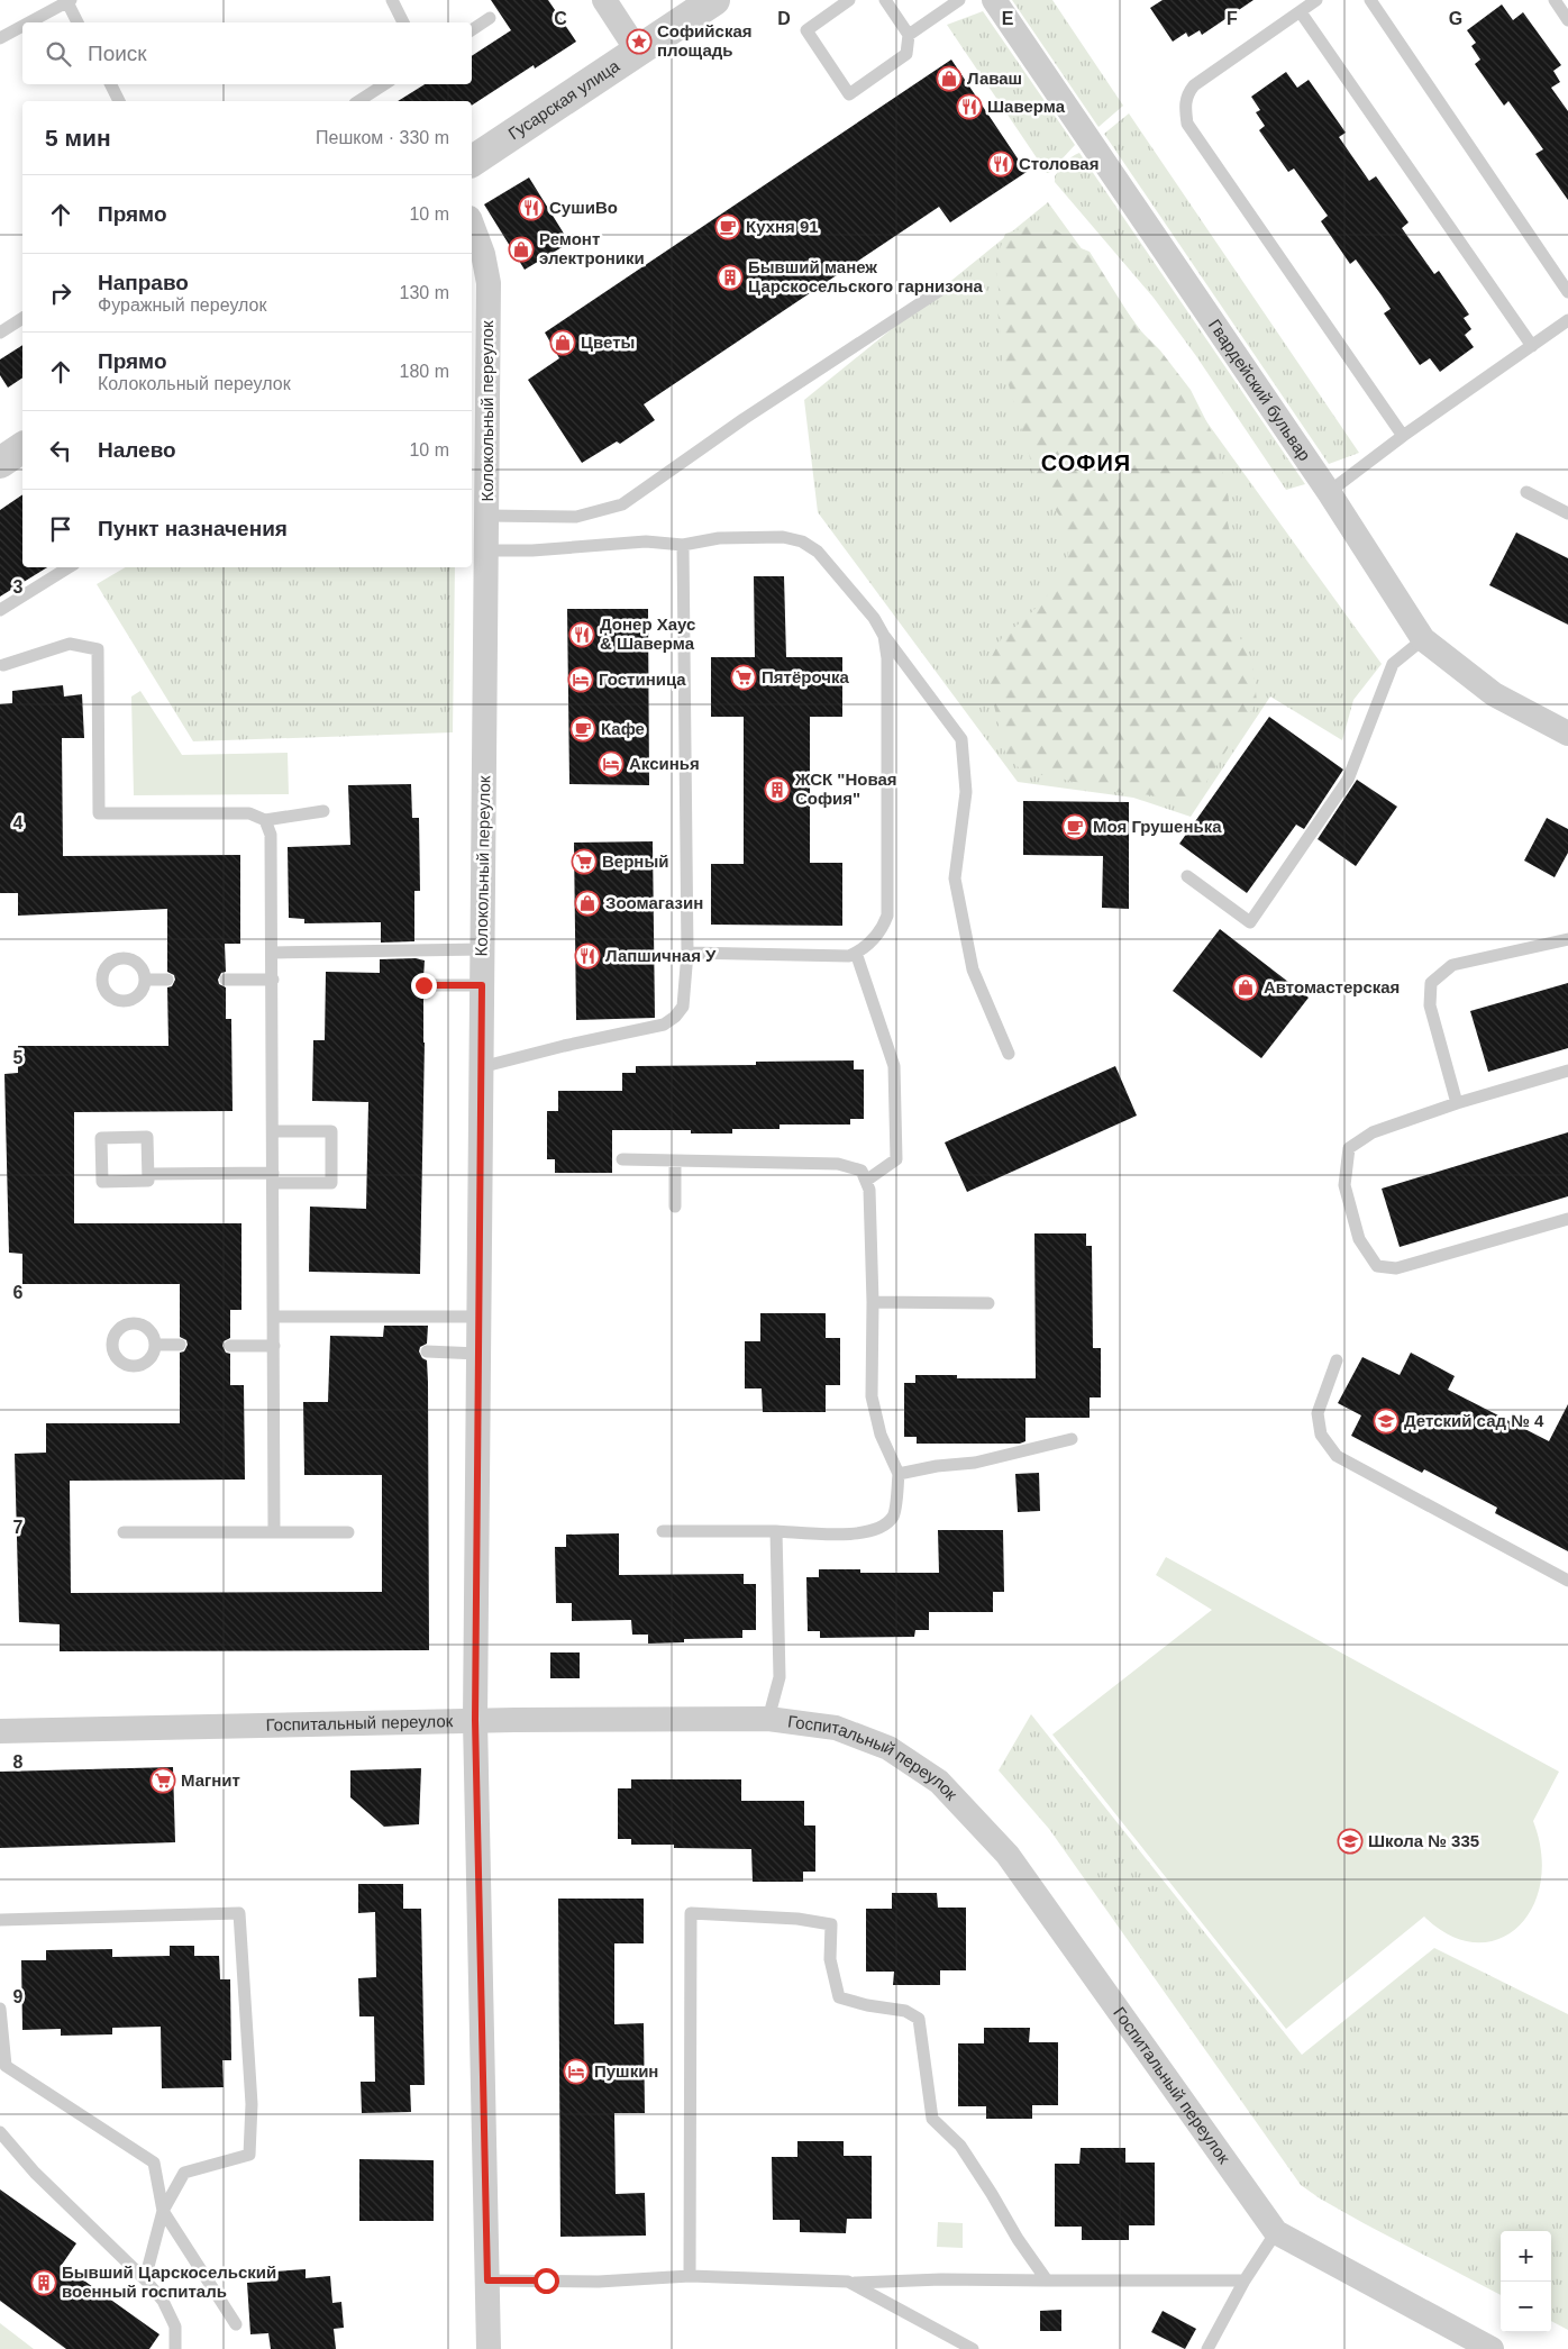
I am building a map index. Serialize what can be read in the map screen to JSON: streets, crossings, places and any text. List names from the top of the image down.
{
  "streets": {
    "street": [
      "Гусарская улица",
      "Гвардейский бульвар",
      "Колокольный переулок",
      "Госпитальный переулок"
    ]
  },
  "crossings": [
    ["Колокольный переулок", "Госпитальный переулок"]
  ],
  "districts": ["СОФИЯ"],
  "places": {
    "place": ["Софийская площадь"],
    "shop": [
      "Лаваш",
      "Ремонт электроники",
      "Цветы",
      "Зоомагазин",
      "Автомастерская"
    ],
    "restaurant": [
      "Шаверма",
      "Столовая",
      "СушиВо",
      "Донер Хаус & Шаверма",
      "Лапшичная У"
    ],
    "cafe": ["Кухня 91", "Кафе", "Моя Грушенька"],
    "building": ["Бывший манеж Царскосельского гарнизона", "ЖСК \"Новая София\"", "Бывший Царскосельский военный госпиталь"],
    "supermarket": ["Пятёрочка", "Верный", "Магнит"],
    "hotel": ["Гостиница", "Аксинья", "Пушкин"],
    "school or university": ["Детский сад № 4", "Школа № 335"]
  },
  "page": {
    "search": "Поиск",
    "heading": ["5 мин", "Пешком · 330 m"],
    "list": [
      ["Прямо", "10 m"],
      ["Направо", "Фуражный переулок", "130 m"],
      ["Прямо", "Колокольный переулок", "180 m"],
      ["Налево", "10 m"],
      "Пункт назначения"
    ],
    "map_buttons": ["+", "−"]
  },
  "grid": {
    "columns": [
      "C",
      "D",
      "E",
      "F",
      "G"
    ],
    "rows": [
      "3",
      "4",
      "5",
      "6",
      "7",
      "8",
      "9"
    ]
  }
}
